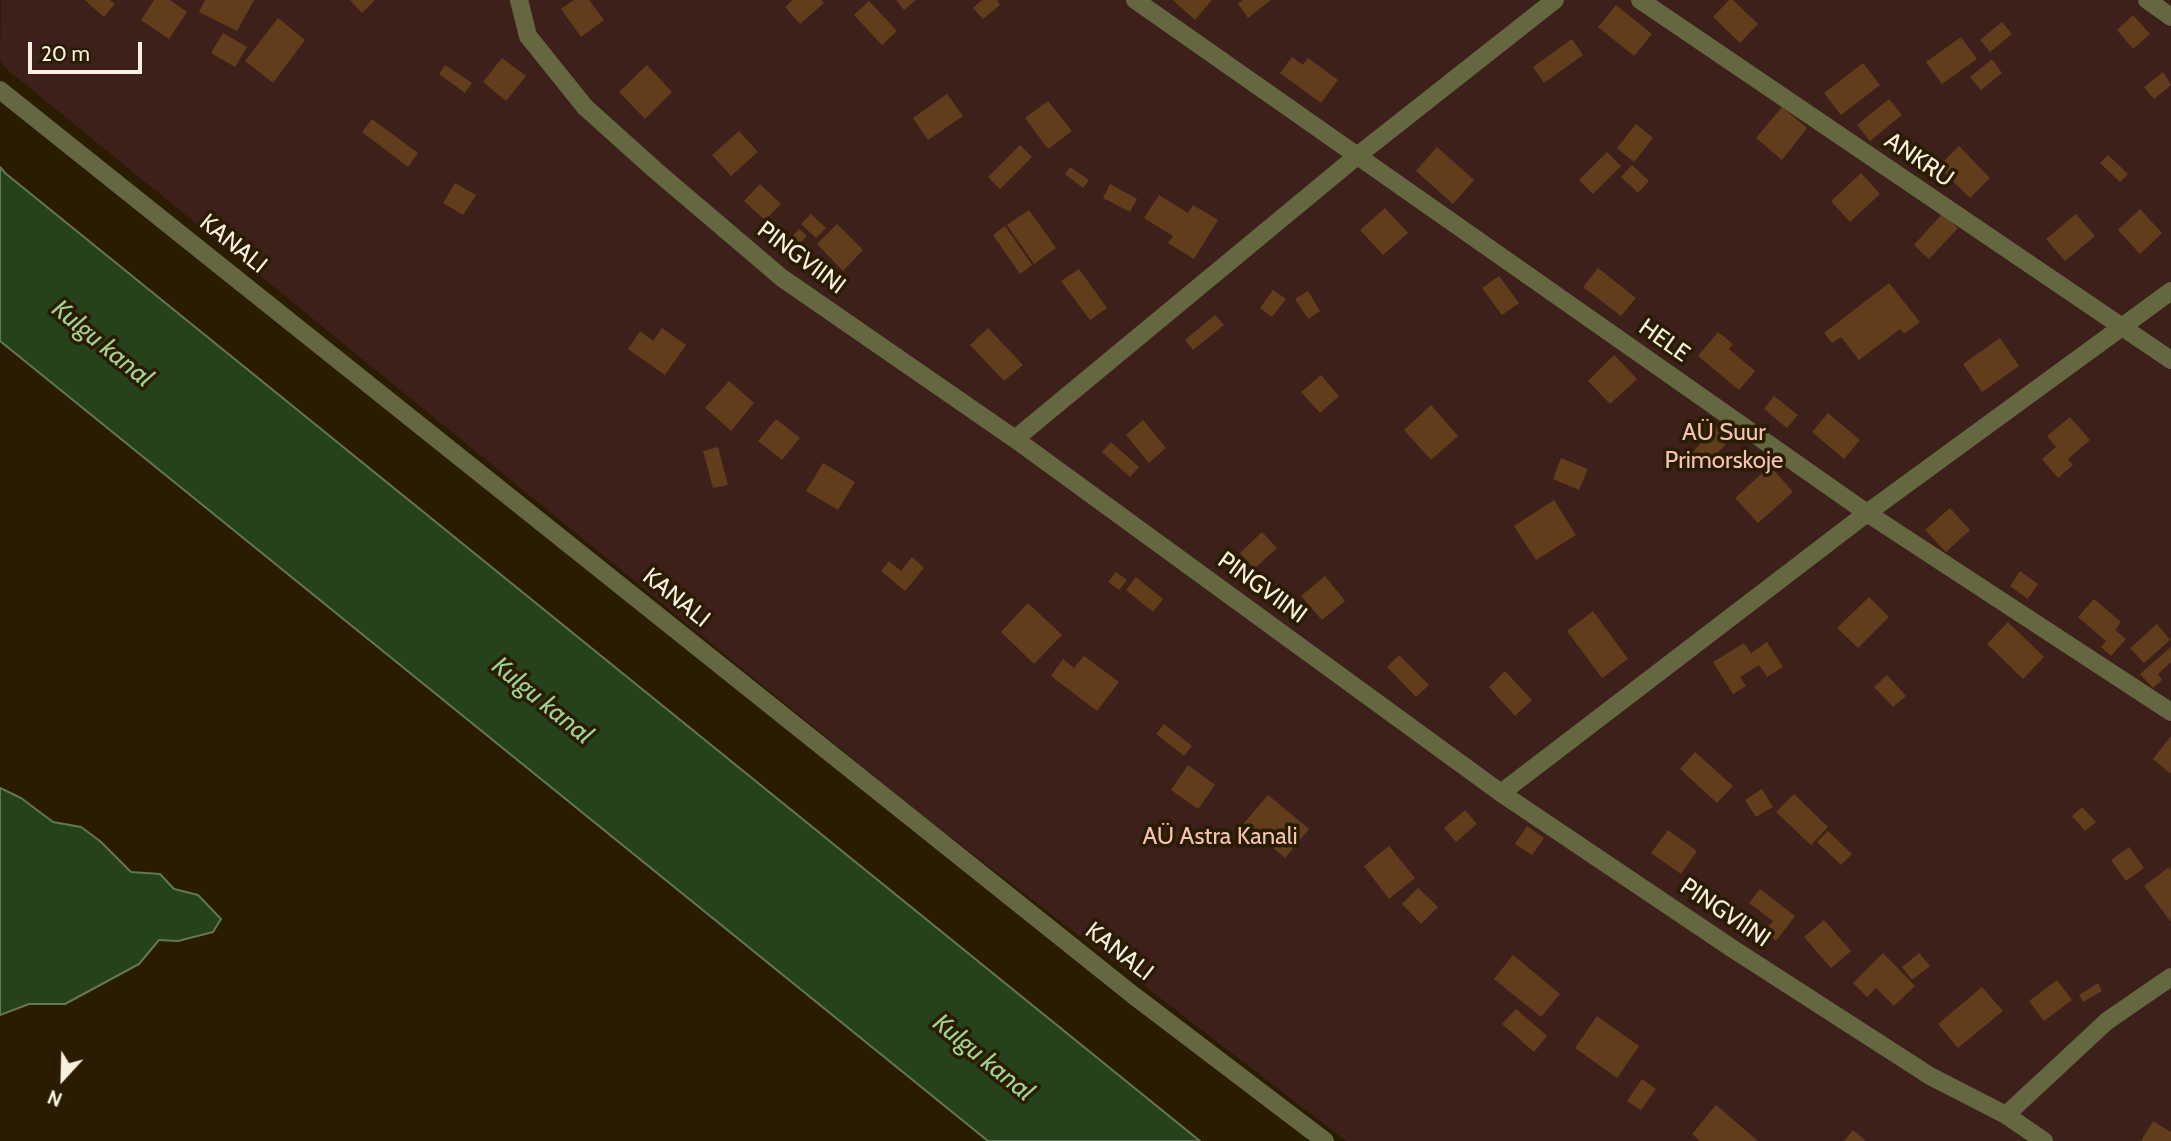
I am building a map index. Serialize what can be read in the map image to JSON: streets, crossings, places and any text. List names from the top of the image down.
{
  "streets": {
    "street": [
      "ANKRU",
      "KANALI",
      "PINGVIINI",
      "HELE"
    ]
  },
  "water": ["Kulgu kanal"],
  "parks": ["AÜ Suur Primorskoje", "AÜ Astra Kanali"],
  "scale_bar": "20 m",
  "north": "bottom"
}
